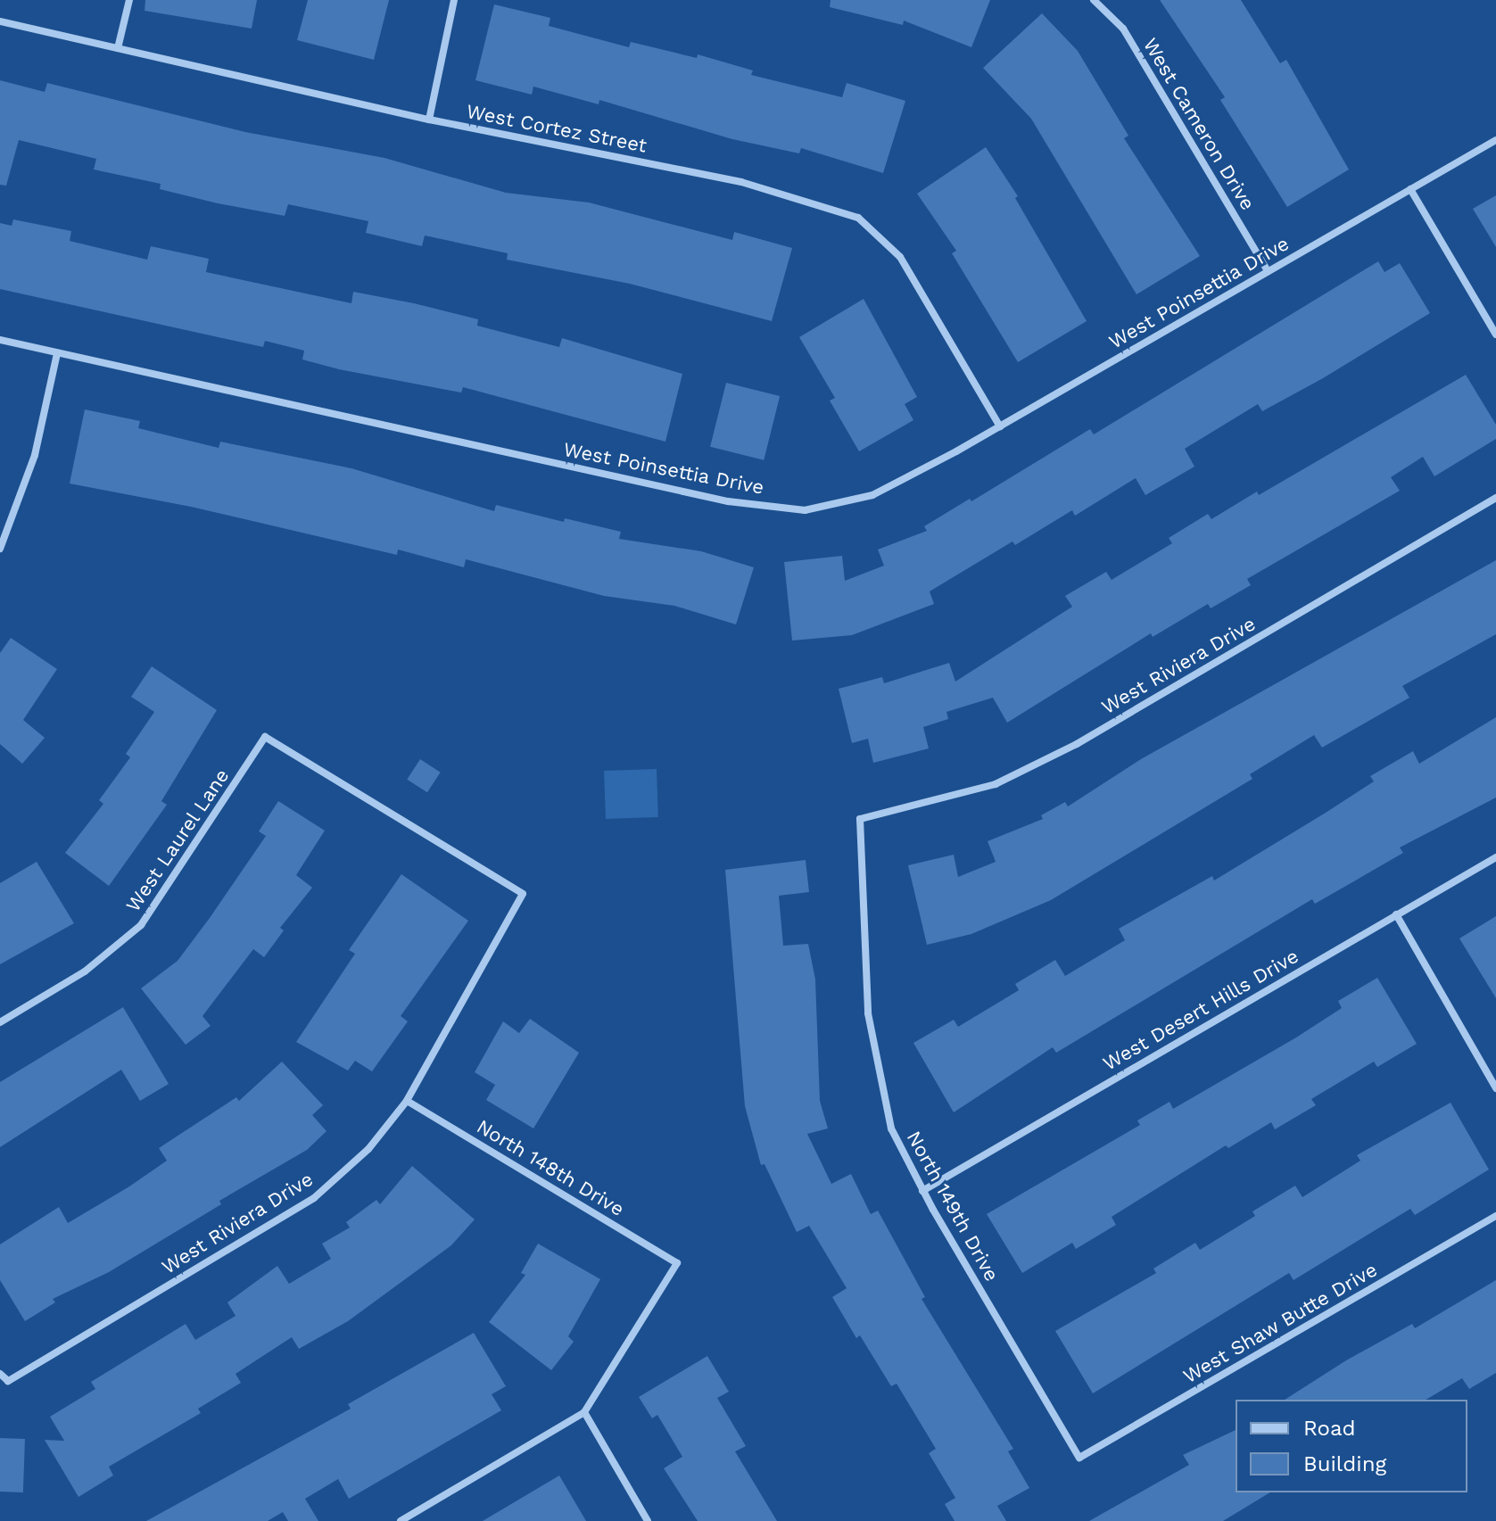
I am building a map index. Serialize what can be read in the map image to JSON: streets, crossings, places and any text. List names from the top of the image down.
{
  "streets": {
    "street": [
      "West Cameron Drive",
      "West Cortez Street",
      "West Poinsettia Drive",
      "West Riviera Drive",
      "West Laurel Lane",
      "West Desert Hills Drive",
      "North 148th Drive",
      "North 149th Drive",
      "West Shaw Butte Drive"
    ]
  },
  "crossings": [
    ["West Cameron Drive", "West Poinsettia Drive"],
    ["West Cortez Street", "West Poinsettia Drive"],
    ["West Riviera Drive", "West Laurel Lane"],
    ["West Riviera Drive", "North 148th Drive"],
    ["West Riviera Drive", "North 149th Drive"],
    ["West Desert Hills Drive", "North 149th Drive"],
    ["North 149th Drive", "West Shaw Butte Drive"]
  ],
  "legend": ["Road", "Building"]
}
